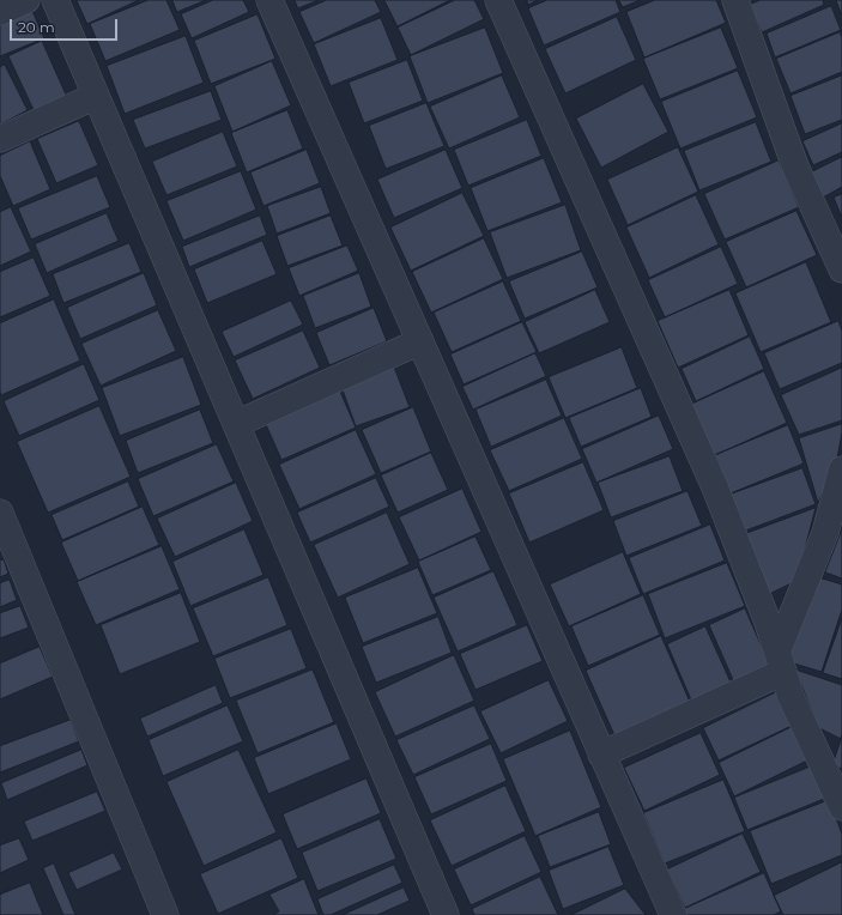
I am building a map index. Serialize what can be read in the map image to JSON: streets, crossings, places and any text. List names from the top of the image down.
{
  "scale_bar": "20 m"
}
